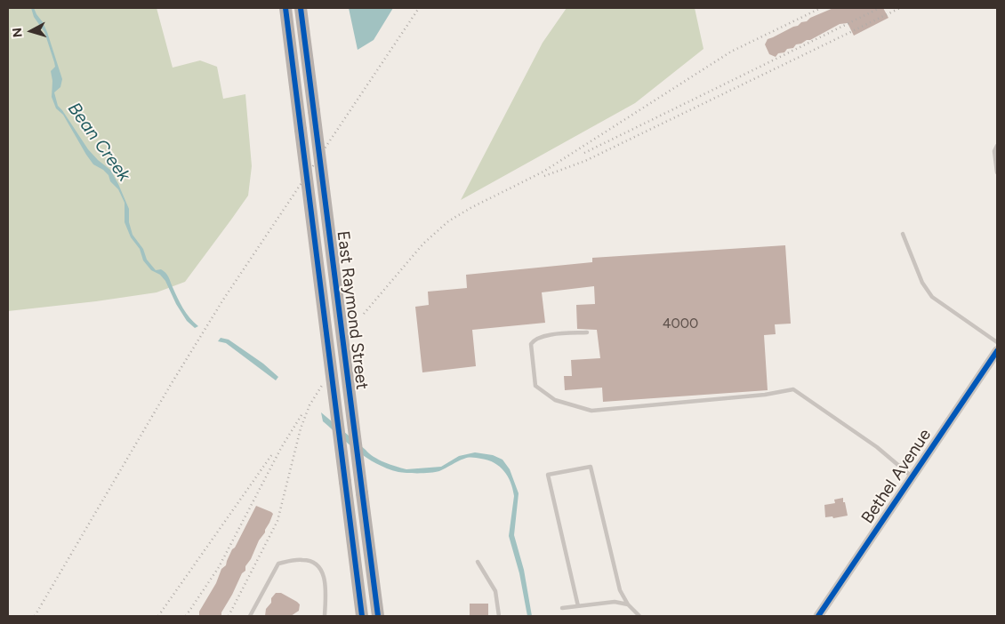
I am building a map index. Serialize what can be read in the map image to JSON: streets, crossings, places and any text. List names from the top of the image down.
{
  "streets": {
    "main road": ["East Raymond Street"],
    "street": ["Bethel Avenue"]
  },
  "water": ["Bean Creek"],
  "house_numbers": ["4000"],
  "north": "left"
}
